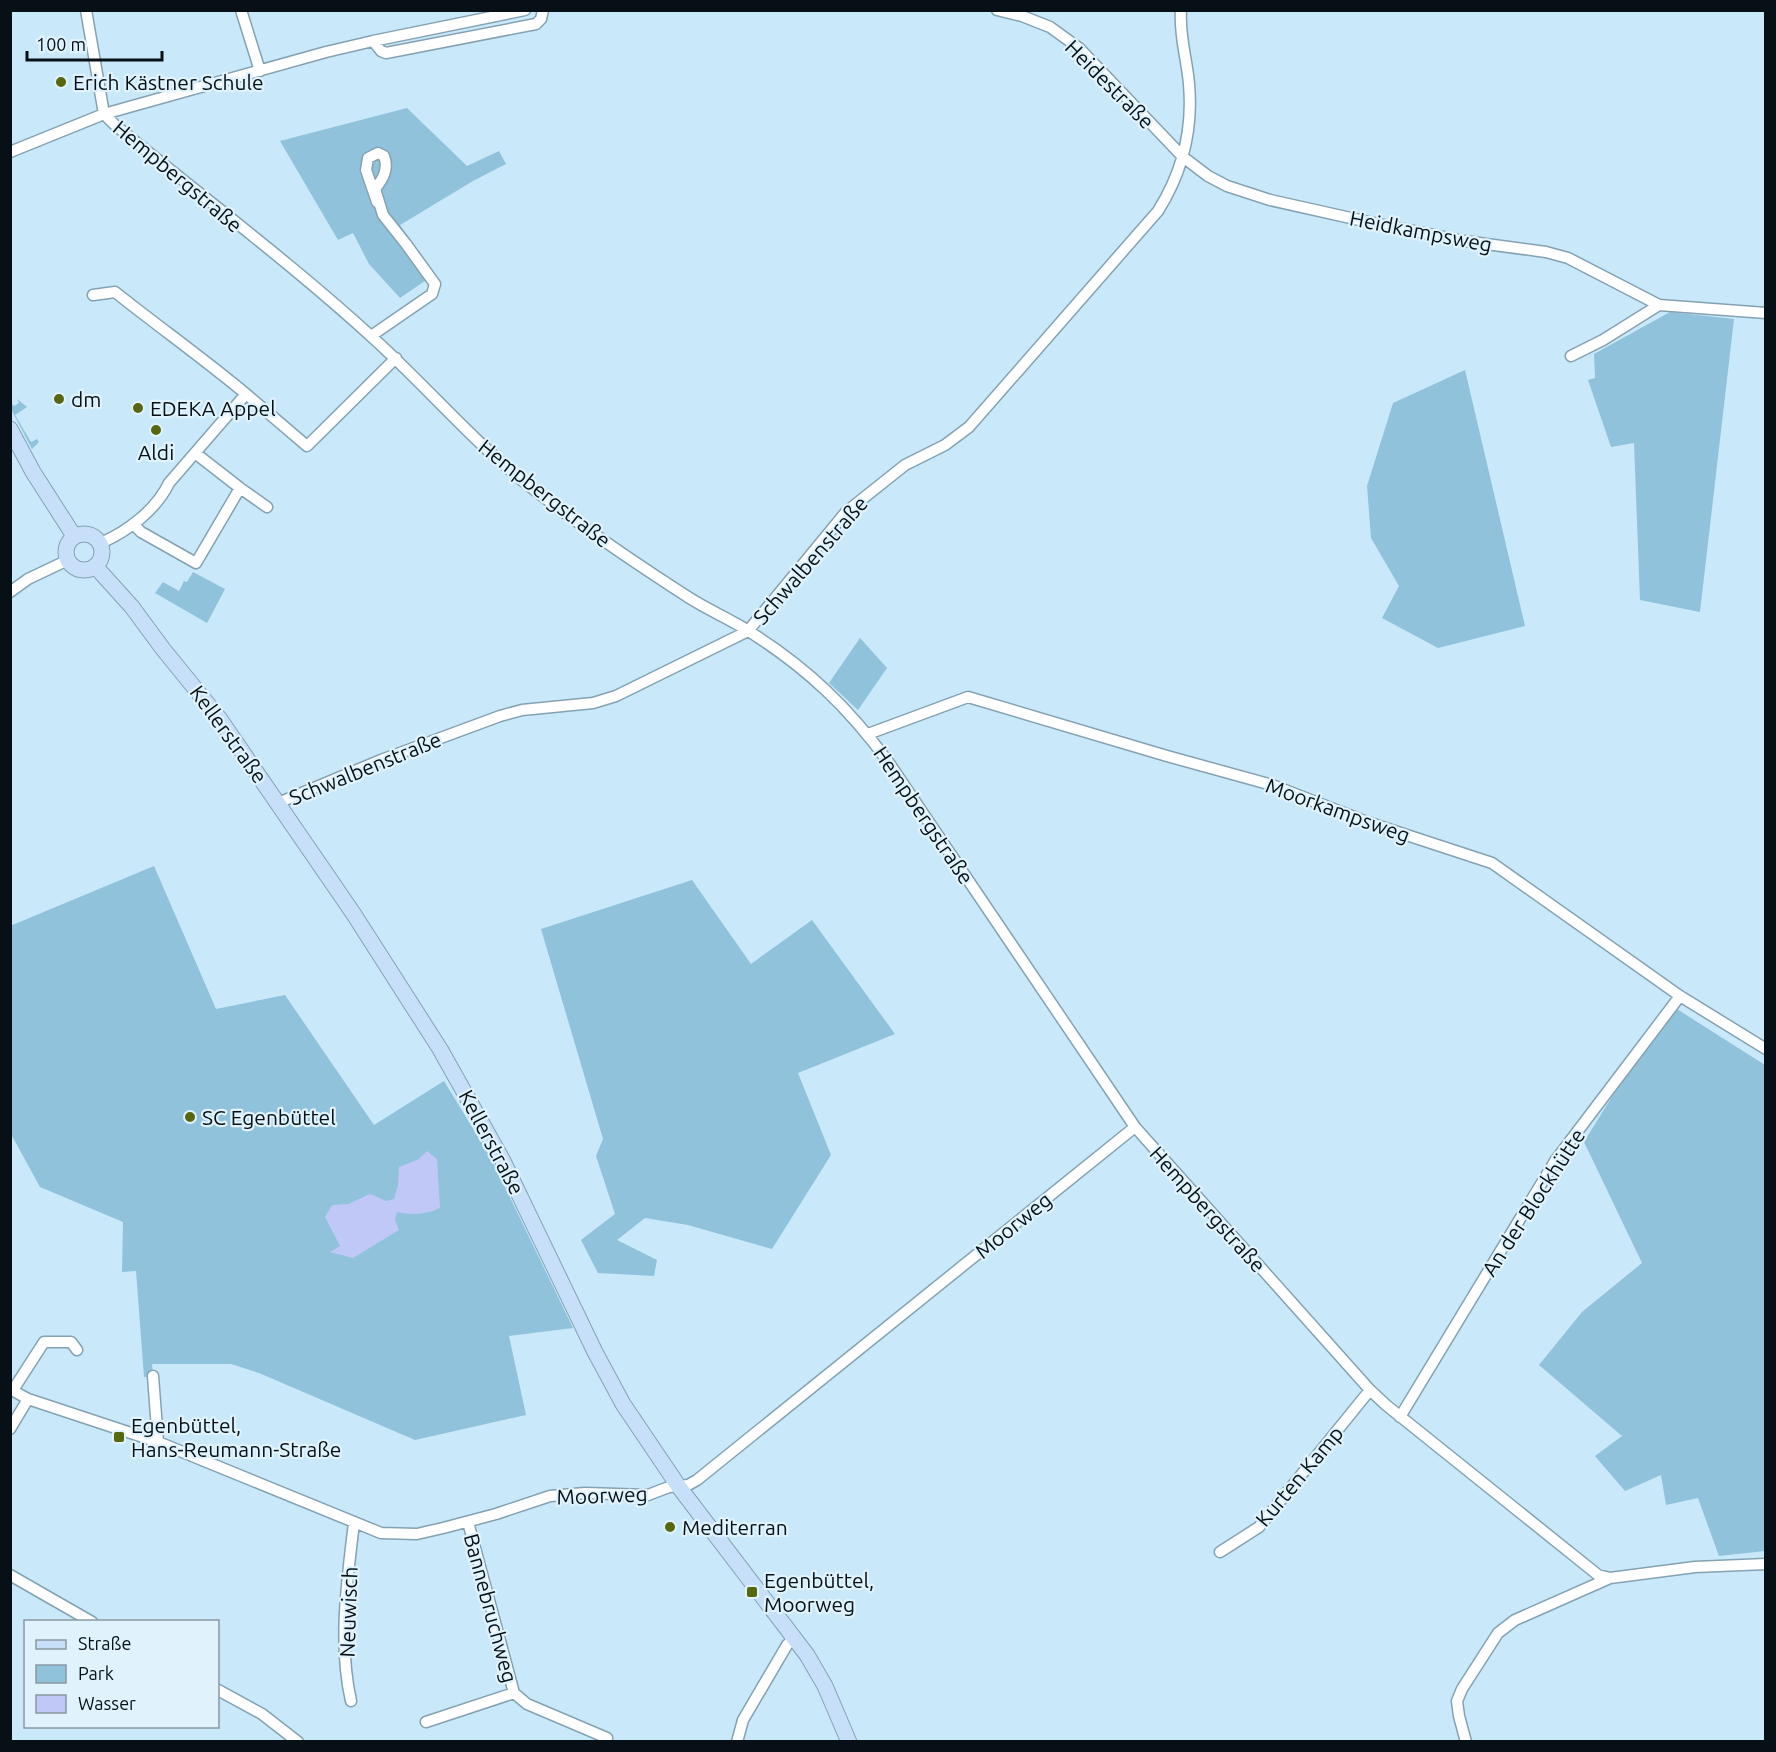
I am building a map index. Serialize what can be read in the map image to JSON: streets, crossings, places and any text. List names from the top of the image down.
{
  "streets": {
    "main road": ["Kellerstraße"],
    "street": [
      "Heidestraße",
      "Hempbergstraße",
      "Heidkampsweg",
      "Schwalbenstraße",
      "Moorkampsweg",
      "An der Blockhütte",
      "Moorweg",
      "Kurten Kamp",
      "Bannebruchweg",
      "Neuwisch"
    ]
  },
  "crossings": [
    ["Heidestraße", "Heidkampsweg"],
    ["Heidestraße", "Schwalbenstraße"],
    ["Hempbergstraße", "Schwalbenstraße"],
    ["Hempbergstraße", "Moorkampsweg"],
    ["Hempbergstraße", "An der Blockhütte"],
    ["Hempbergstraße", "Moorweg"],
    ["Hempbergstraße", "Kurten Kamp"],
    ["Heidkampsweg", "Schwalbenstraße"],
    ["Schwalbenstraße", "Kellerstraße"],
    ["Kellerstraße", "Moorweg"],
    ["Moorkampsweg", "An der Blockhütte"],
    ["Moorweg", "Bannebruchweg"],
    ["Moorweg", "Neuwisch"]
  ],
  "places": {
    "other": [
      "Erich Kästner Schule",
      "dm",
      "EDEKA Appel",
      "Aldi",
      "SC Egenbüttel",
      "Mediterran"
    ],
    "transit": ["Egenbüttel, Hans-Reumann-Straße", "Egenbüttel, Moorweg"]
  },
  "legend": ["Straße", "Park", "Wasser"],
  "scale_bar": "100 m"
}
